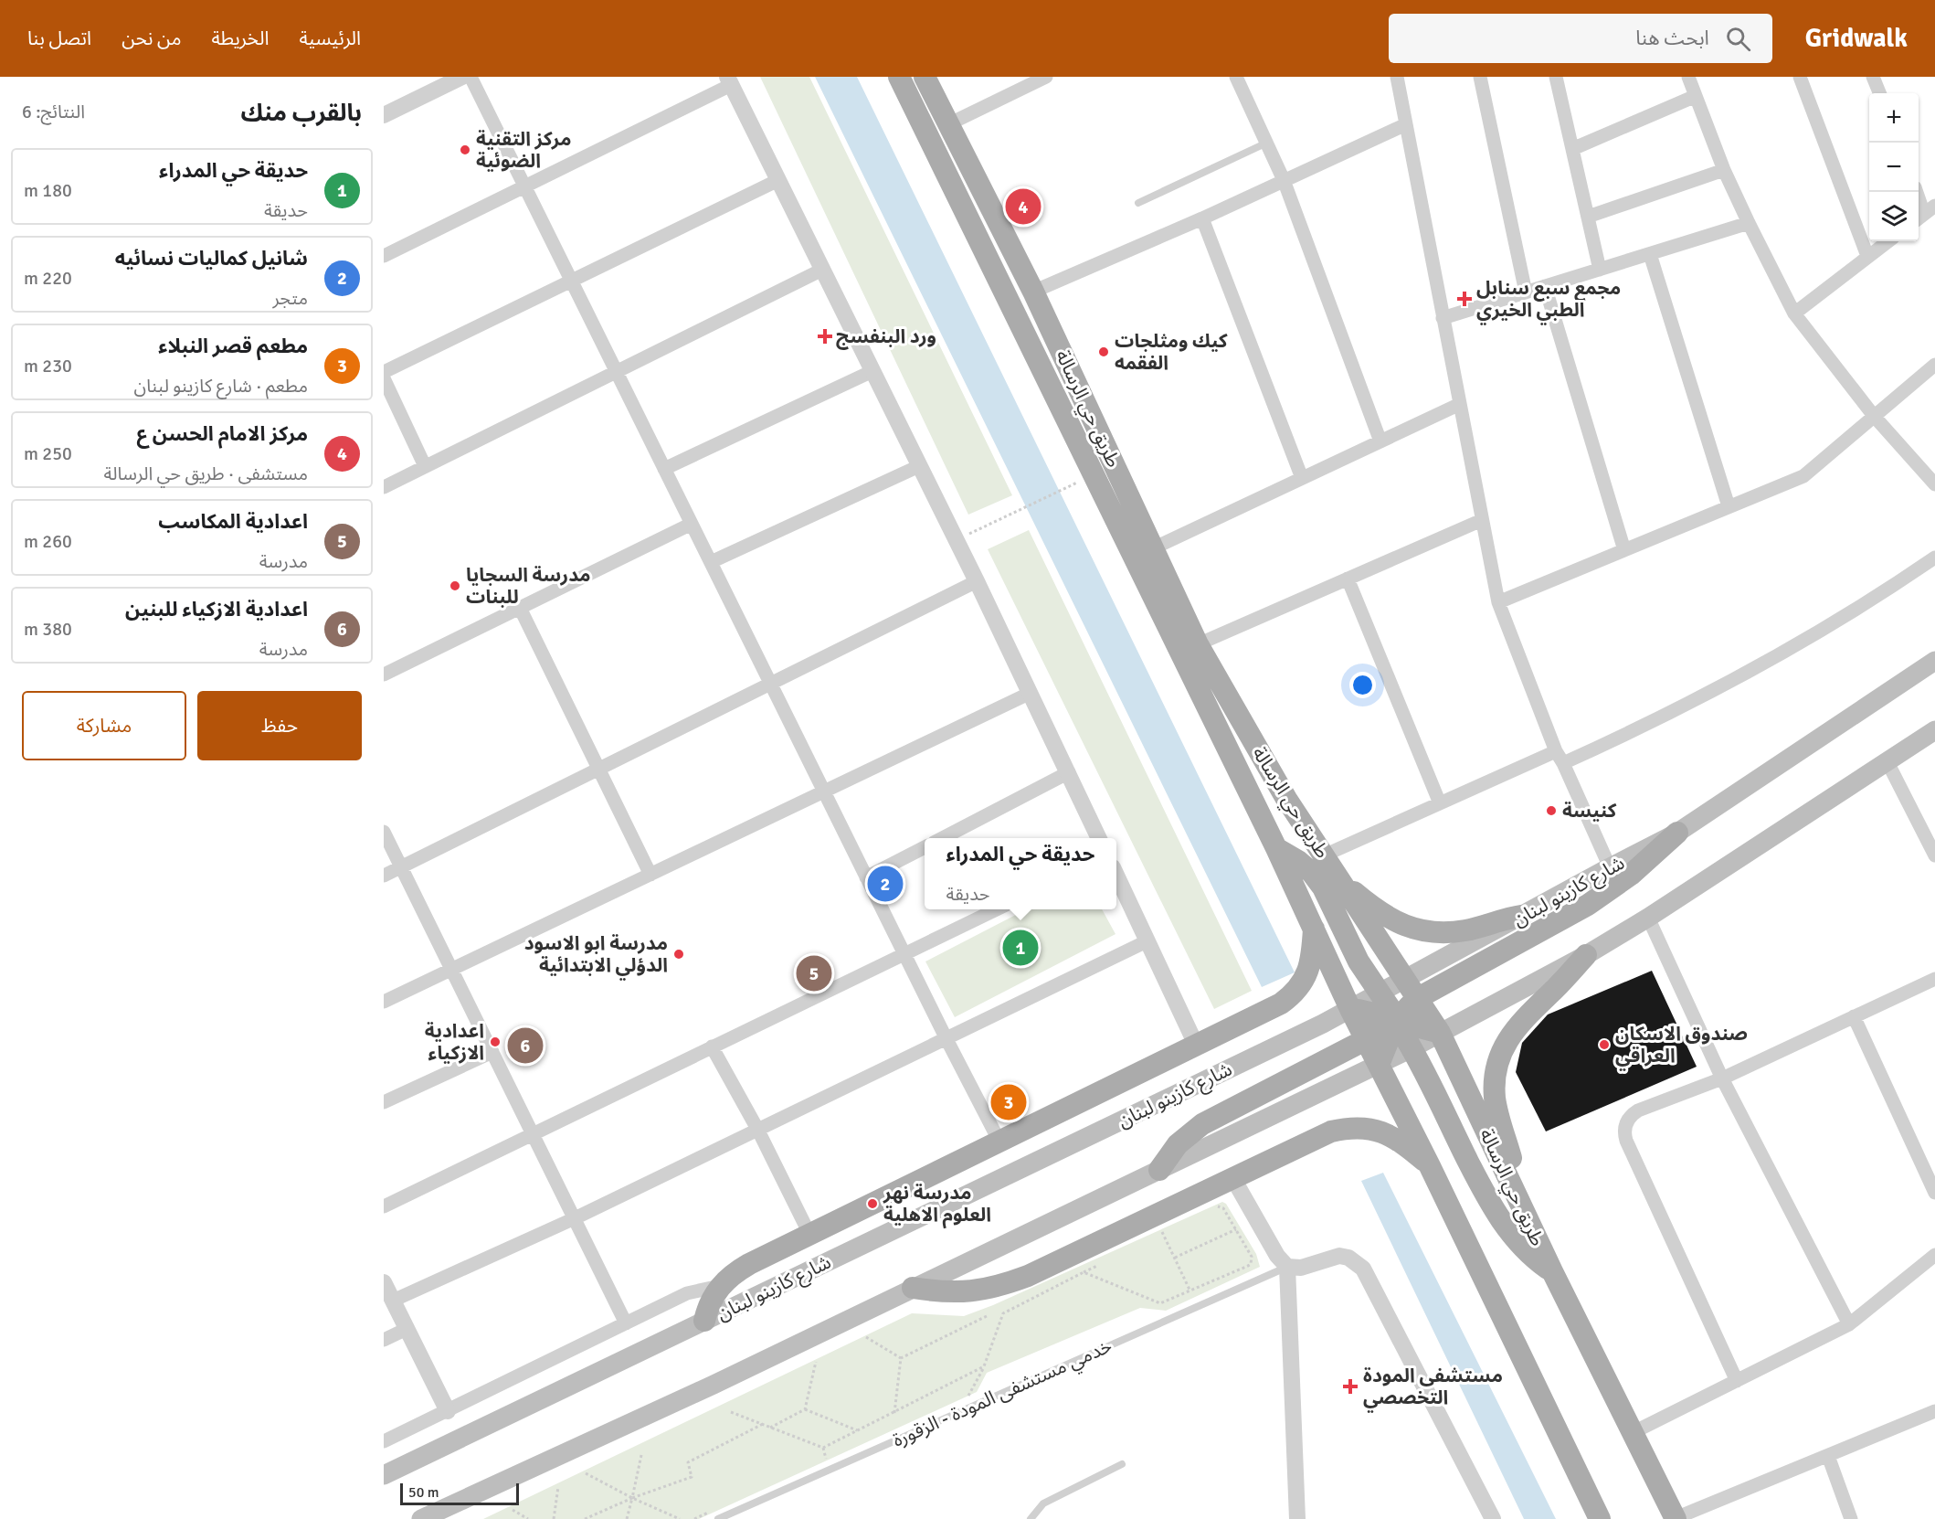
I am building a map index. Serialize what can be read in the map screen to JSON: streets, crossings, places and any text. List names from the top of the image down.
{
  "streets": {
    "main road": ["طريق حي الرسالة", "شارع كازينو لبنان"],
    "lane": ["خدمي مستشفى المودة - الزقورة"]
  },
  "crossings": [
    ["طريق حي الرسالة", "شارع كازينو لبنان"]
  ],
  "places": {
    "other": [
      "مركز التقنية الضوئية",
      "كيك ومثلجات الفقمه",
      "مدرسة السجايا للبنات",
      "كنيسة",
      "مدرسة ابو الاسود الدؤلي الابتدائية",
      "اعدادية الازكياء",
      "صندوق الاسكان العراقي",
      "مدرسة نهر العلوم الاهلية"
    ],
    "health": ["مجمع سبع سنابل الطبي الخيري", "ورد البنفسج", "مستشفى المودة التخصصي"]
  },
  "scale_bar": "50 m",
  "page": {
    "header": "Gridwalk",
    "search": "ابحث هنا",
    "nav": [
      "الرئيسية",
      "الخريطة",
      "من نحن",
      "اتصل بنا"
    ],
    "heading": ["بالقرب منك", "النتائج: 6"],
    "map_buttons": ["+", "−"],
    "list": [
      {
        "mark": "1",
        "name": "حديقة حي المدراء",
        "note": "حديقة",
        "value": "180 m"
      },
      {
        "mark": "2",
        "name": "شانيل كماليات نسائيه",
        "note": "متجر",
        "value": "220 m"
      },
      {
        "mark": "3",
        "name": "مطعم قصر النبلاء",
        "note": "مطعم · شارع كازينو لبنان",
        "value": "230 m"
      },
      {
        "mark": "4",
        "name": "مركز الامام الحسن ع",
        "note": "مستشفى · طريق حي الرسالة",
        "value": "250 m"
      },
      {
        "mark": "5",
        "name": "اعدادية المكاسب",
        "note": "مدرسة",
        "value": "260 m"
      },
      {
        "mark": "6",
        "name": "اعدادية الازكياء للبنين",
        "note": "مدرسة",
        "value": "380 m"
      }
    ],
    "pins": [
      "4",
      "2",
      "1",
      "5",
      "6",
      "3"
    ],
    "buttons": ["حفظ", "مشاركة"],
    "popup": ["حديقة حي المدراء", "حديقة"],
    "scale": "50 m"
  }
}
